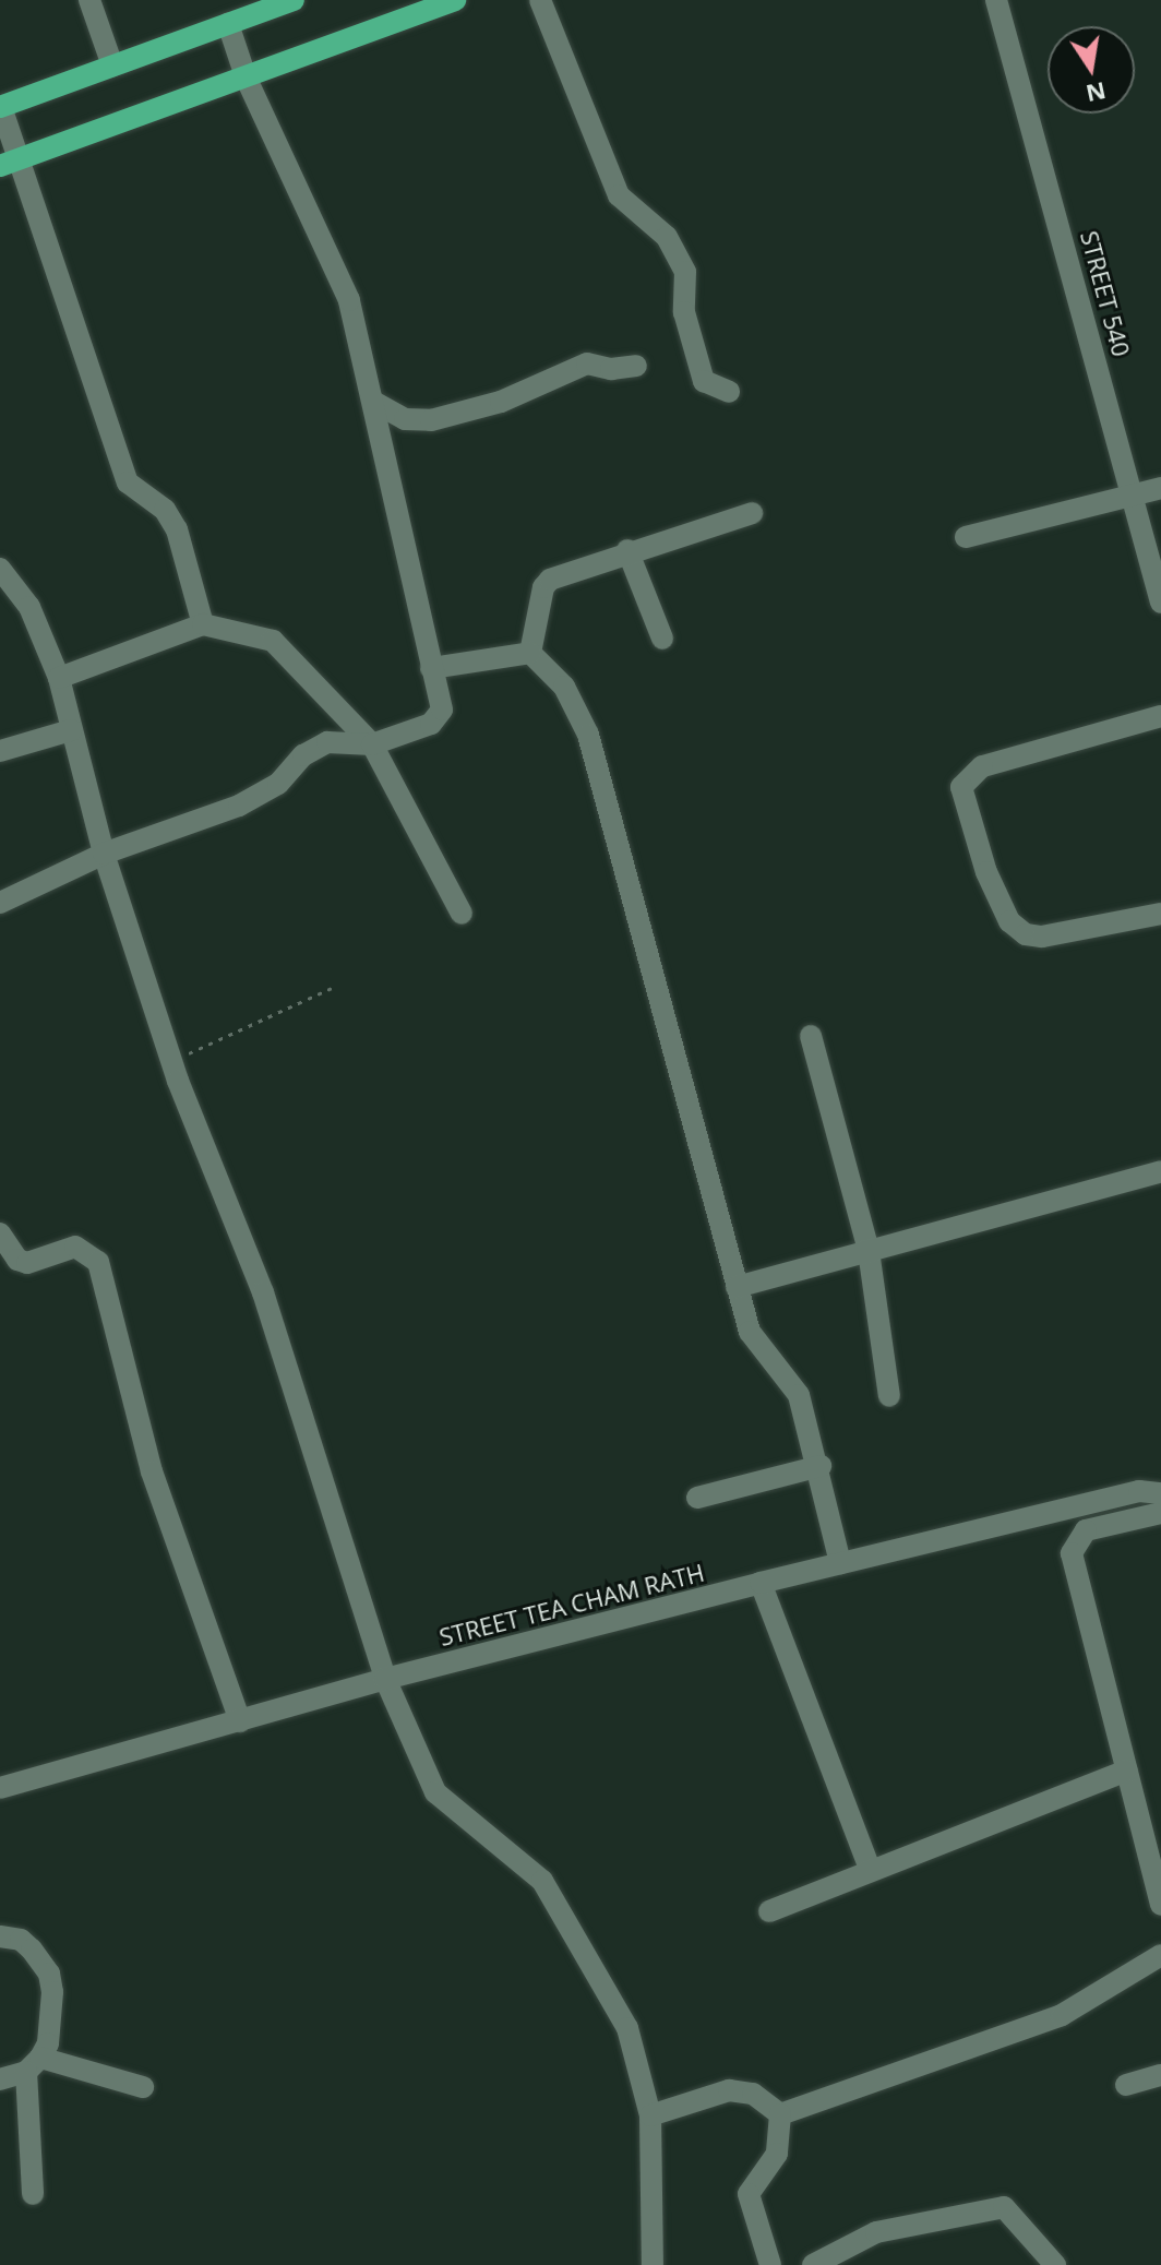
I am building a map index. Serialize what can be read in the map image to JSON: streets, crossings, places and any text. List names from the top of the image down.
{
  "streets": {
    "street": ["STREET 540", "STREET TEA CHAM RATH"]
  },
  "north": "bottom"
}
